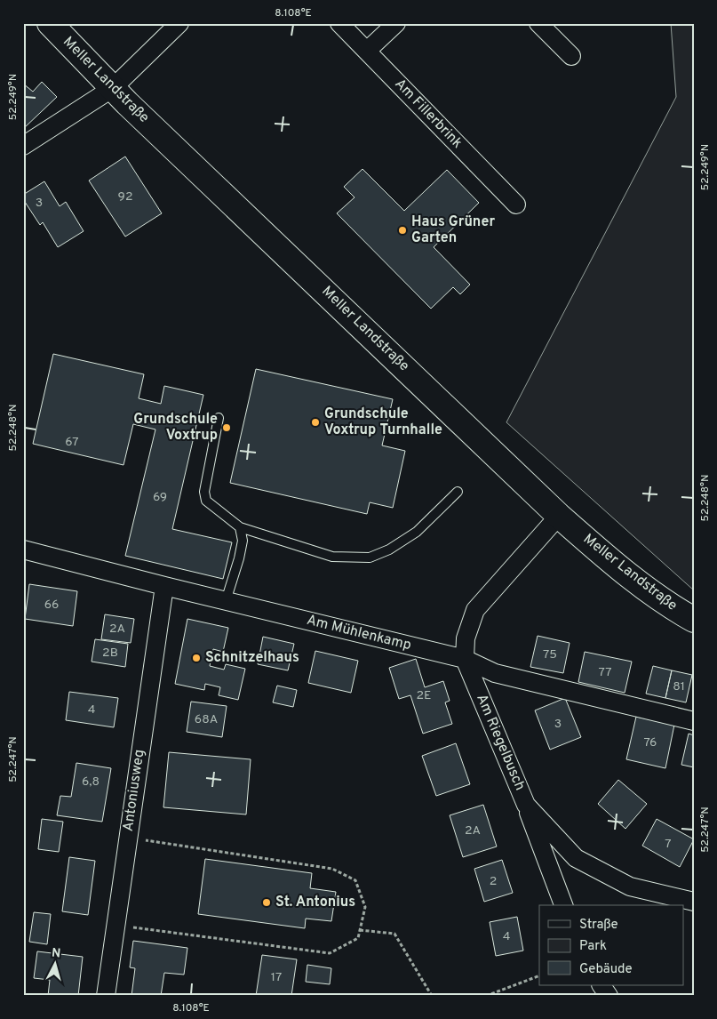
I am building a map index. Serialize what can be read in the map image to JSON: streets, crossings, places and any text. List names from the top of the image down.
{
  "streets": {
    "street": [
      "Meller Landstraße",
      "Am Fillerbrink",
      "Am Mühlenkamp",
      "Am Riegelbusch",
      "Antoniusweg"
    ]
  },
  "crossings": [
    ["Meller Landstraße", "Am Riegelbusch"],
    ["Am Mühlenkamp", "Am Riegelbusch"],
    ["Am Mühlenkamp", "Antoniusweg"]
  ],
  "places": [
    "Haus Grüner Garten",
    "Grundschule Voxtrup Turnhalle",
    "Grundschule Voxtrup",
    "Schnitzelhaus",
    "St. Antonius"
  ],
  "house_numbers": [
    "92",
    "3",
    "67",
    "69",
    "66",
    "2A",
    "2B",
    "75",
    "77",
    "81",
    "2E",
    "4",
    "68A",
    "3",
    "76",
    "6,8",
    "2A",
    "7",
    "2",
    "4",
    "17"
  ],
  "legend": ["Straße", "Park", "Gebäude"],
  "north": "top",
  "coordinates": [
    "8.108°E",
    "52.249°N",
    "52.248°N",
    "52.247°N"
  ]
}
